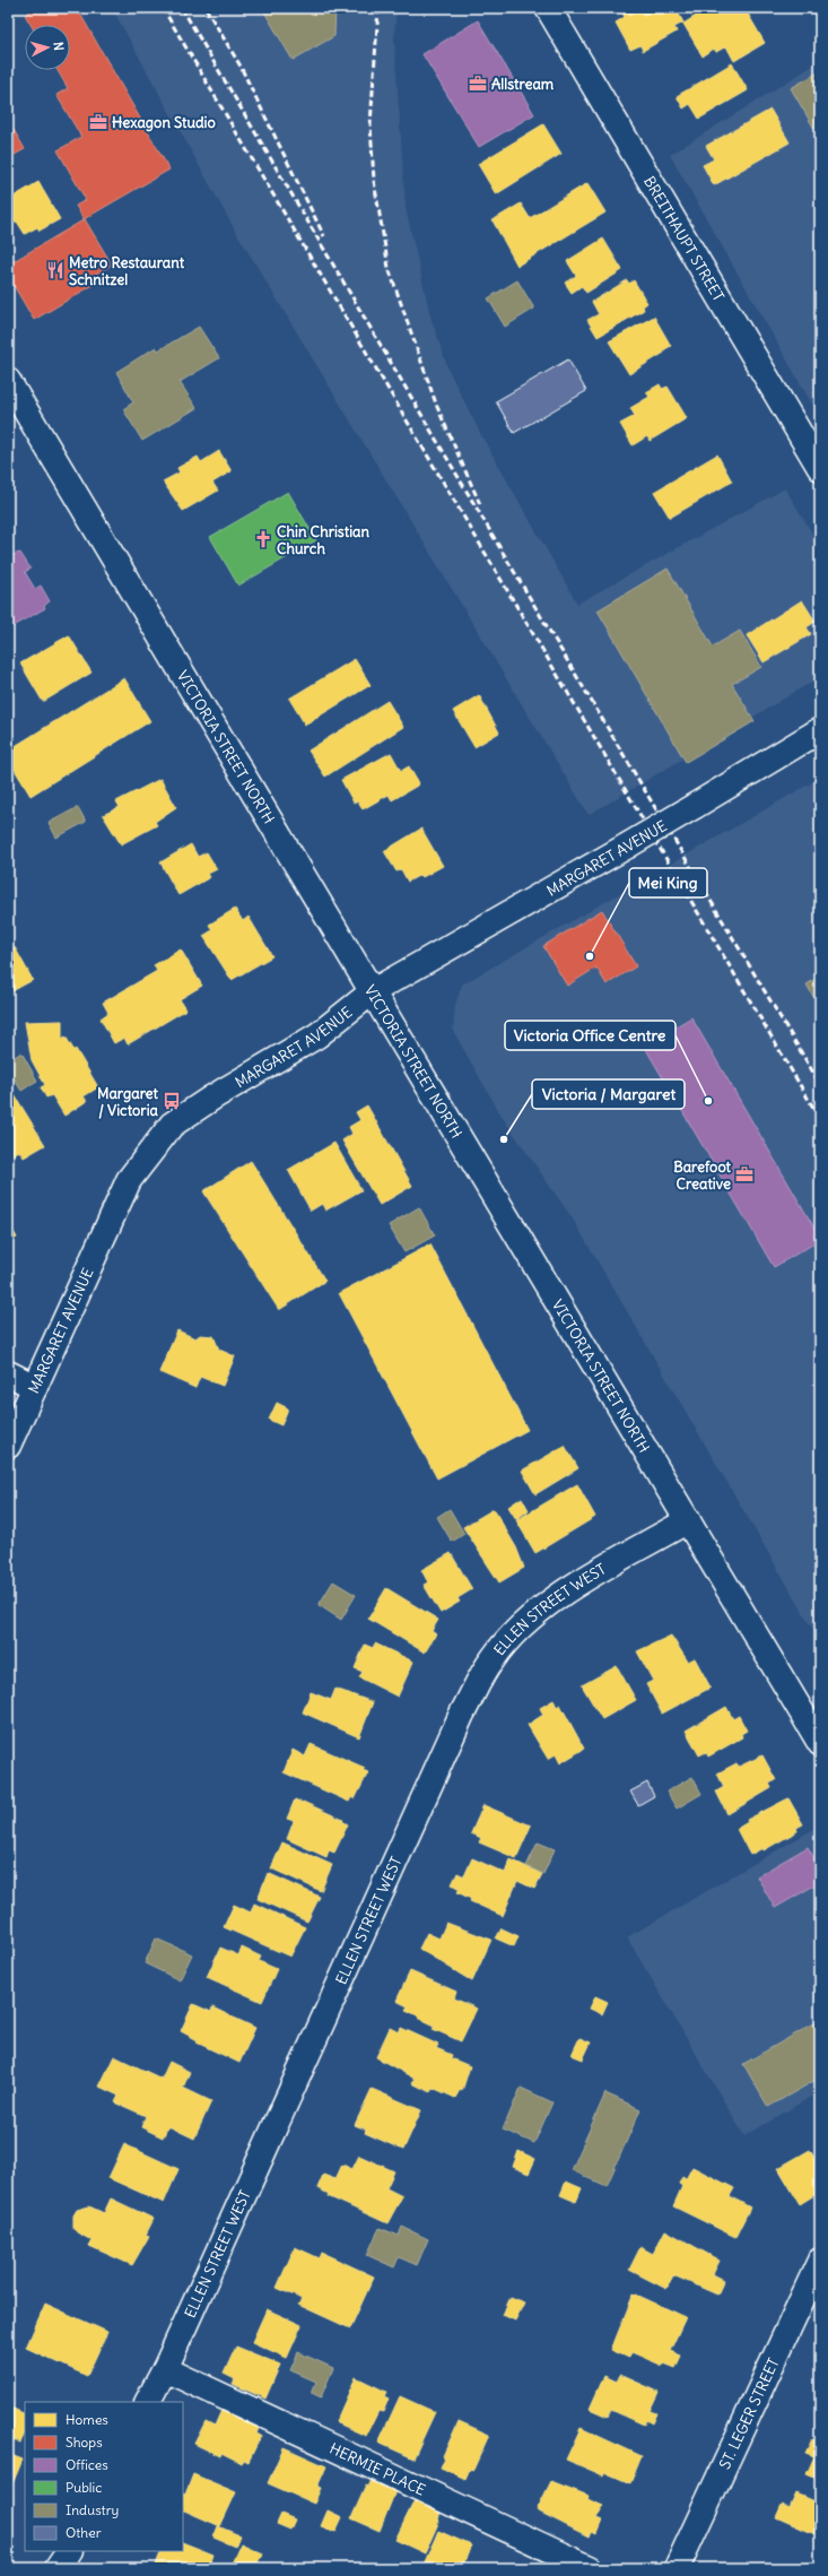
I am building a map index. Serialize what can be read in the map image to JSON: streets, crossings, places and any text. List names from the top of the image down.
{
  "streets": {
    "street": [
      "BREITHAUPT STREET",
      "VICTORIA STREET NORTH",
      "MARGARET AVENUE",
      "ELLEN STREET WEST",
      "ST. LEGER STREET",
      "HERMIE PLACE"
    ]
  },
  "crossings": [
    ["VICTORIA STREET NORTH", "MARGARET AVENUE"],
    ["VICTORIA STREET NORTH", "ELLEN STREET WEST"],
    ["ELLEN STREET WEST", "HERMIE PLACE"]
  ],
  "places": {
    "office": ["Allstream", "Hexagon Studio", "Barefoot Creative"],
    "restaurant": ["Metro Restaurant Schnitzel"],
    "church": ["Chin Christian Church"],
    "other": ["Mei King", "Victoria Office Centre", "Victoria / Margaret"],
    "bus stop": ["Margaret / Victoria"]
  },
  "legend": [
    "Homes",
    "Shops",
    "Offices",
    "Public",
    "Industry",
    "Other"
  ],
  "north": "right"
}
